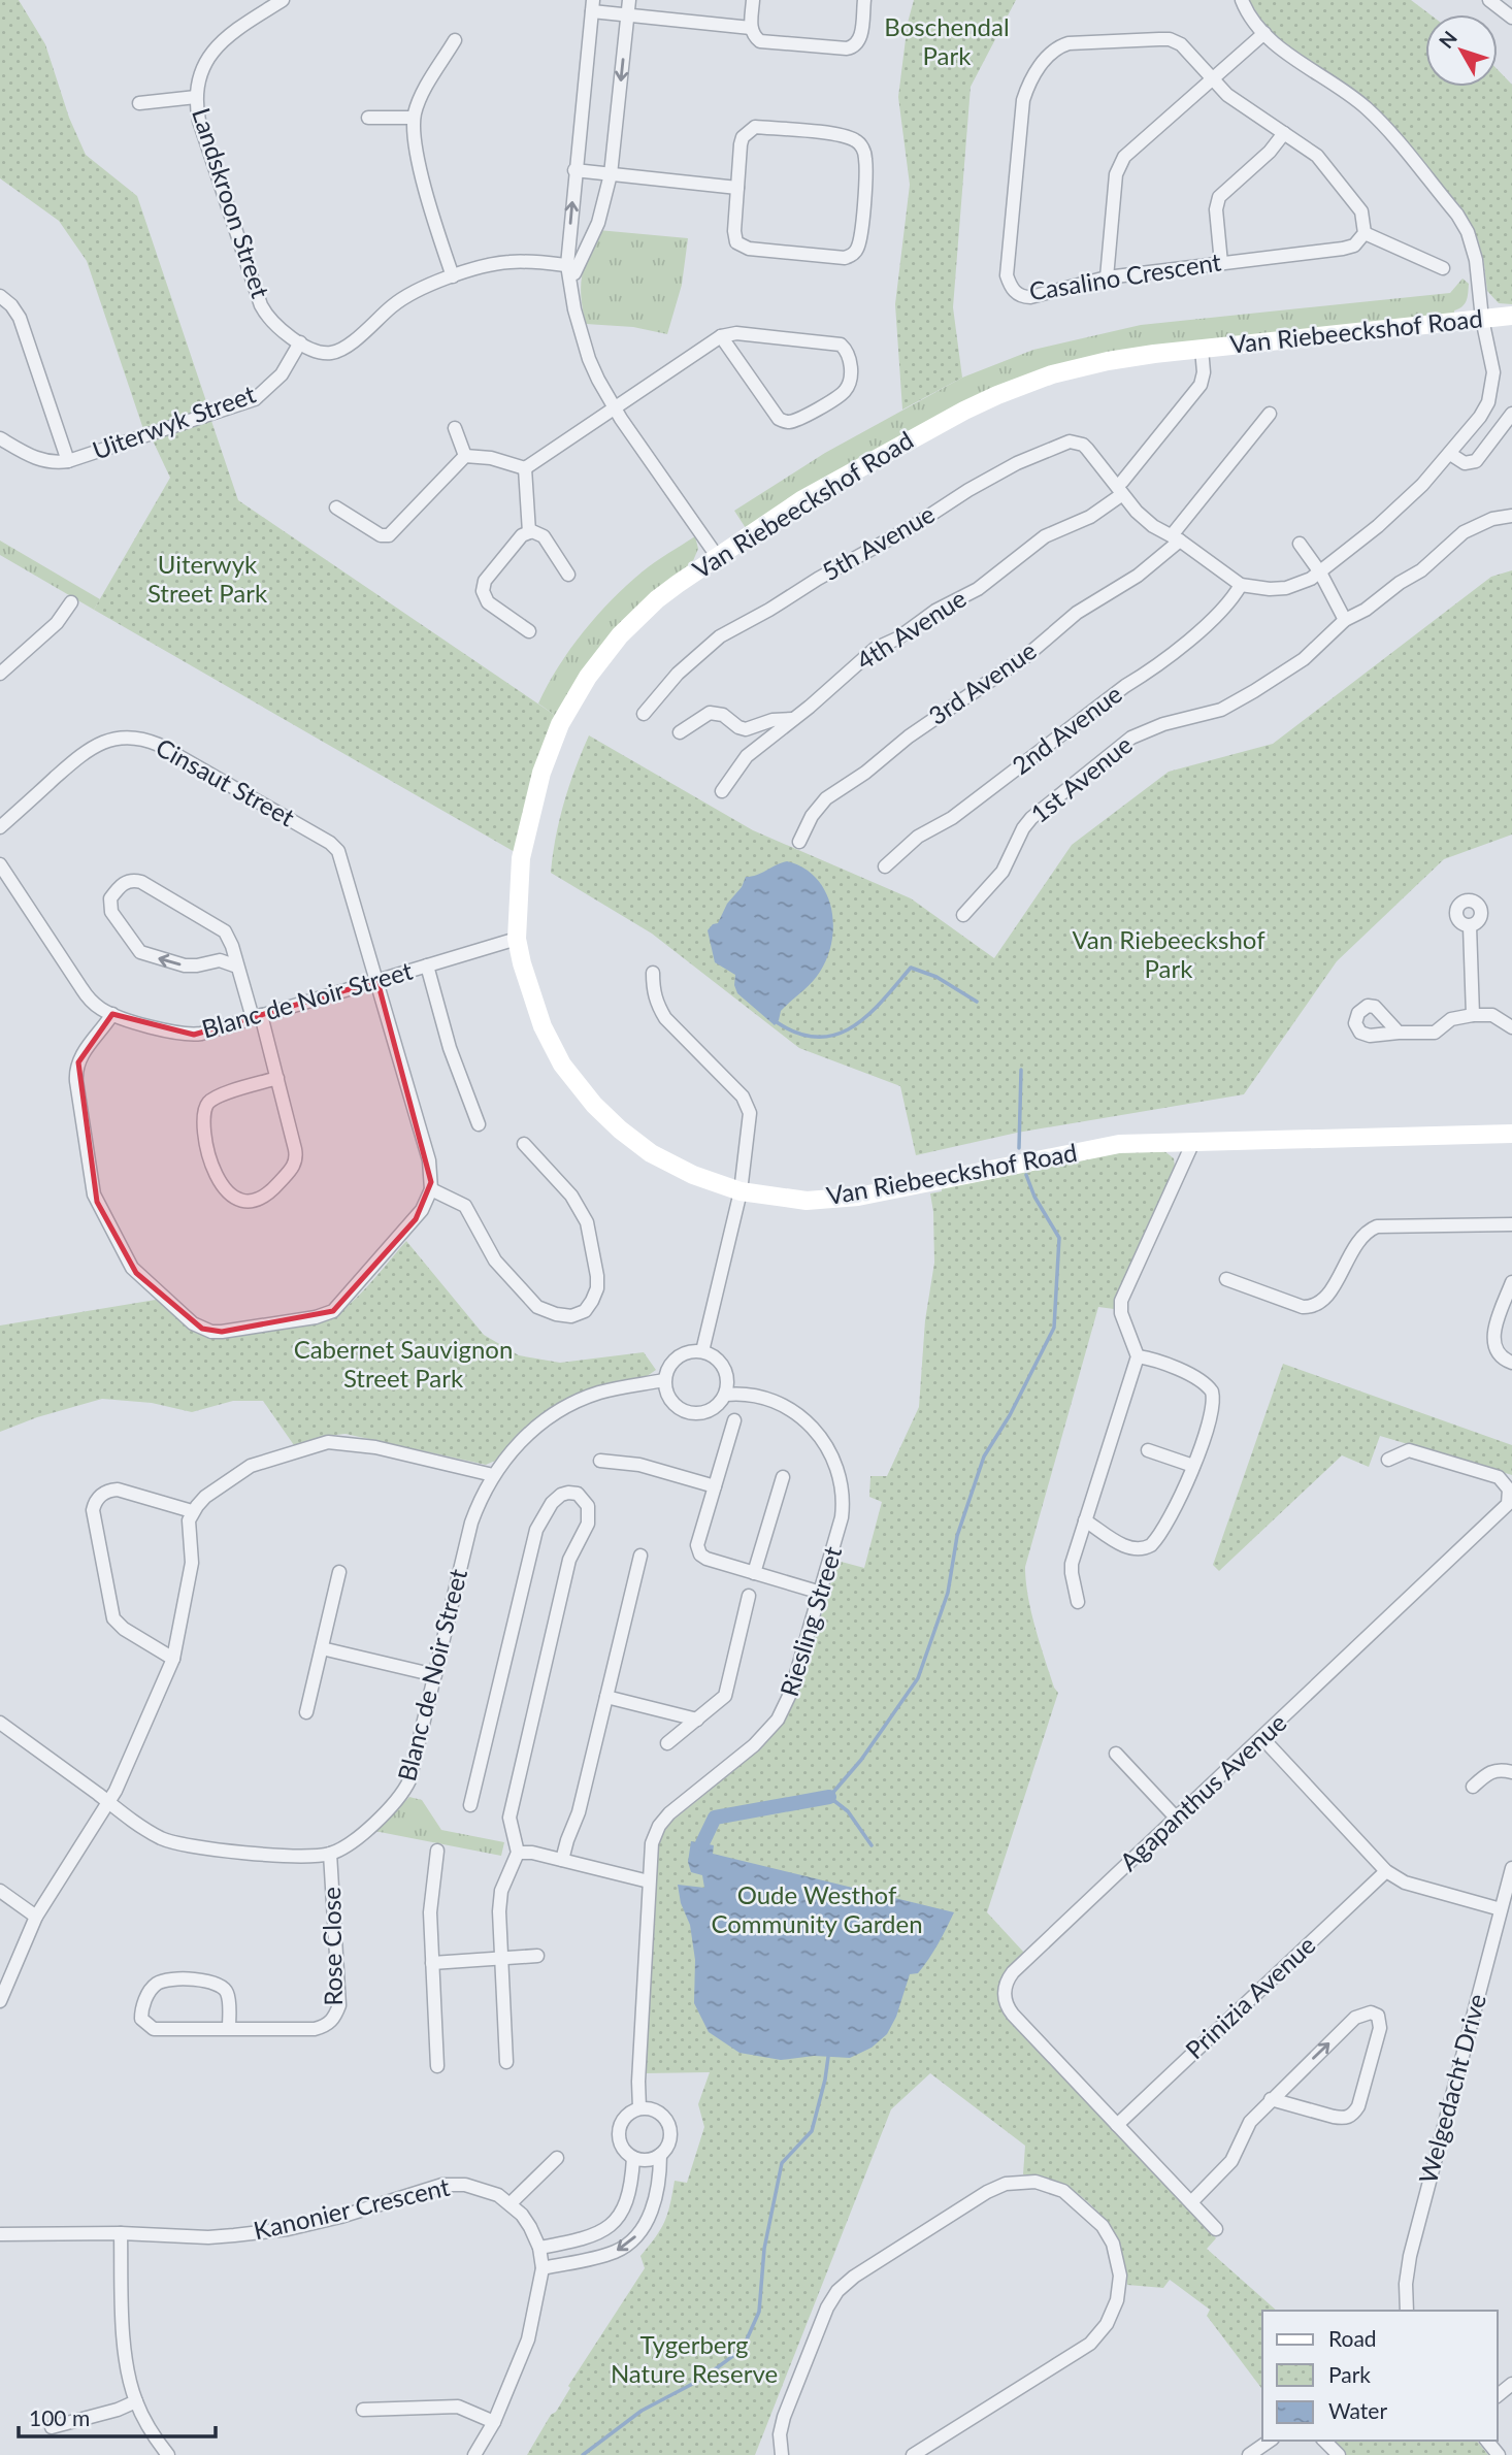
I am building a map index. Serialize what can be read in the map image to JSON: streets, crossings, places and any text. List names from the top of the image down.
{
  "streets": {
    "street": [
      "Landskroon Street",
      "Casalino Crescent",
      "Van Riebeeckshof Road",
      "Uiterwyk Street",
      "5th Avenue",
      "4th Avenue",
      "3rd Avenue",
      "2nd Avenue",
      "1st Avenue",
      "Cinsaut Street",
      "Blanc de Noir Street",
      "Riesling Street",
      "Agapanthus Avenue",
      "Rose Close",
      "Prinizia Avenue",
      "Welgedacht Drive",
      "Kanonier Crescent"
    ]
  },
  "crossings": [
    ["Landskroon Street", "Uiterwyk Street"],
    ["Van Riebeeckshof Road", "5th Avenue"],
    ["Van Riebeeckshof Road", "4th Avenue"],
    ["Van Riebeeckshof Road", "Blanc de Noir Street"],
    ["5th Avenue", "4th Avenue"],
    ["Cinsaut Street", "Blanc de Noir Street"],
    ["Blanc de Noir Street", "Riesling Street"],
    ["Blanc de Noir Street", "Rose Close"],
    ["Agapanthus Avenue", "Prinizia Avenue"]
  ],
  "parks": [
    "Boschendal Park",
    "Uiterwyk Street Park",
    "Van Riebeeckshof Park",
    "Cabernet Sauvignon Street Park",
    "Oude Westhof Community Garden",
    "Tygerberg Nature Reserve"
  ],
  "legend": ["Road", "Park", "Water"],
  "scale_bar": "100 m",
  "north": "top left"
}
